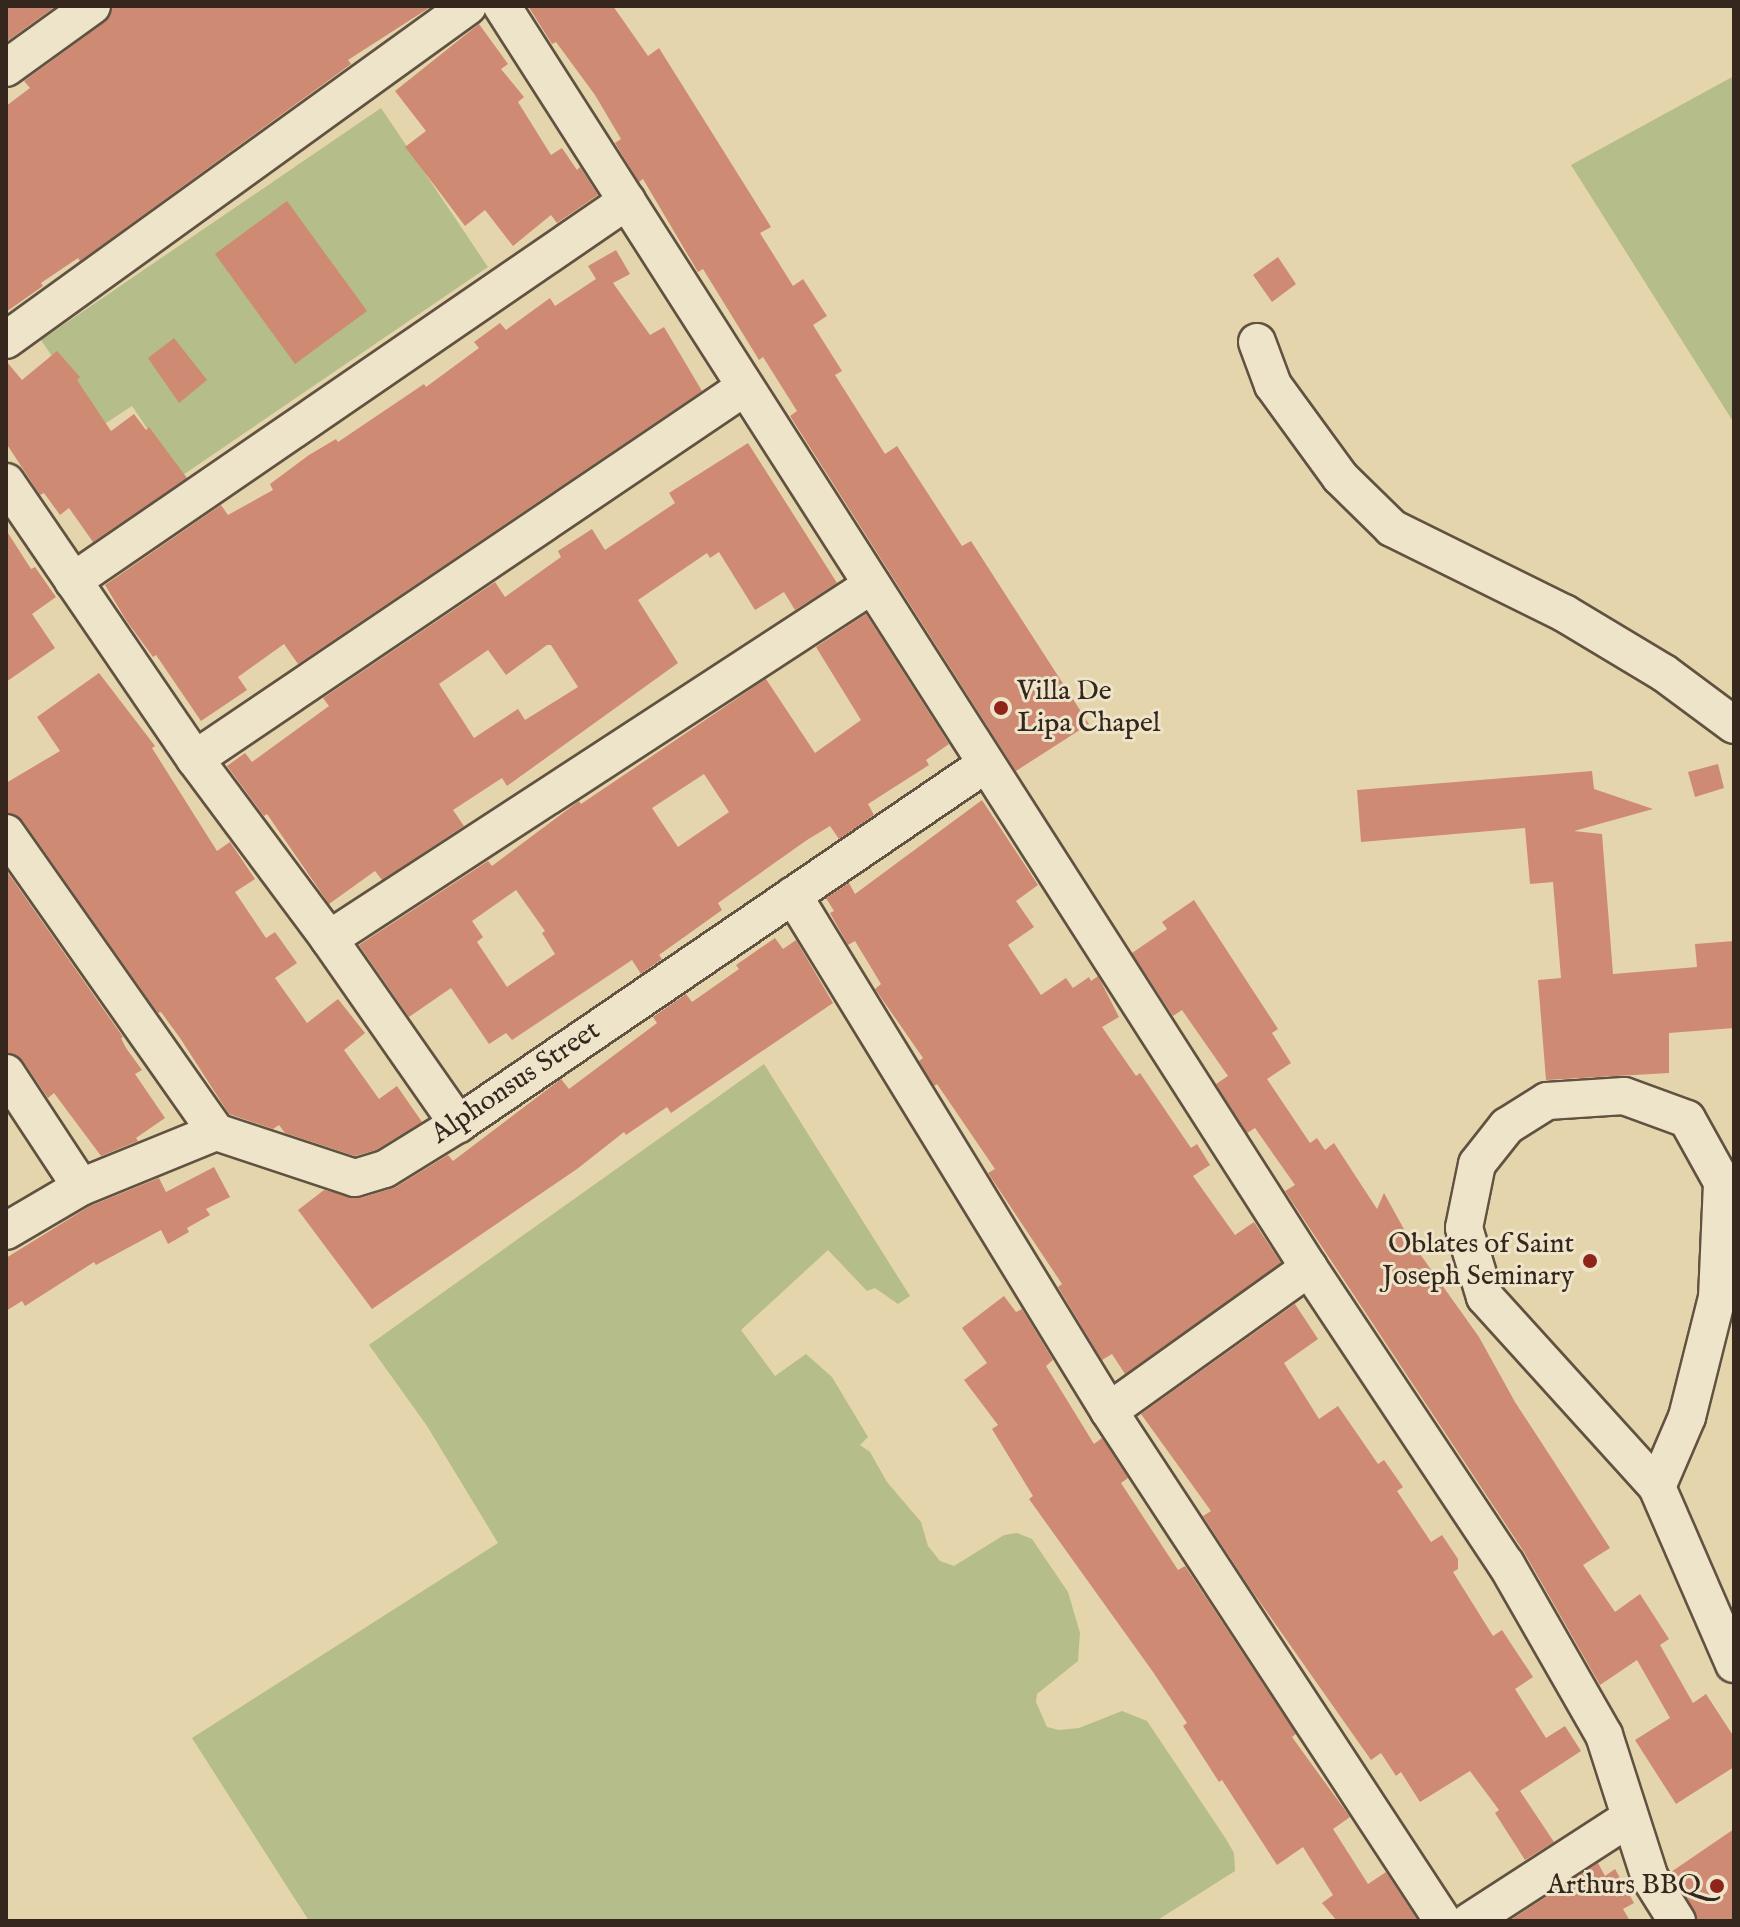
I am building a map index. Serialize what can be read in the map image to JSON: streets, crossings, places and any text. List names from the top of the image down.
{
  "streets": {
    "street": ["Alphonsus Street"]
  },
  "places": ["Villa De Lipa Chapel", "Oblates of Saint Joseph Seminary", "Arthurs BBQ"]
}
